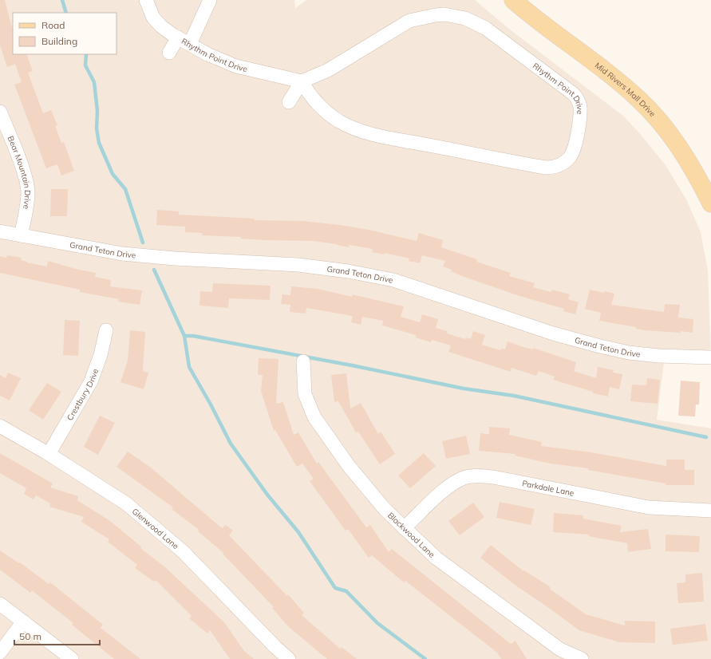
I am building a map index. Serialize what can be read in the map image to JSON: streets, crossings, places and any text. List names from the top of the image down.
{
  "streets": {
    "main road": ["Mid Rivers Mall Drive"],
    "street": [
      "Rhythm Point Drive",
      "Bear Mountain Drive",
      "Grand Teton Drive",
      "Crestbury Drive",
      "Parkdale Lane",
      "Glenwood Lane",
      "Blackwood Lane"
    ]
  },
  "crossings": [
    ["Bear Mountain Drive", "Grand Teton Drive"],
    ["Crestbury Drive", "Glenwood Lane"],
    ["Parkdale Lane", "Blackwood Lane"]
  ],
  "legend": ["Road", "Building"],
  "scale_bar": "50 m"
}
